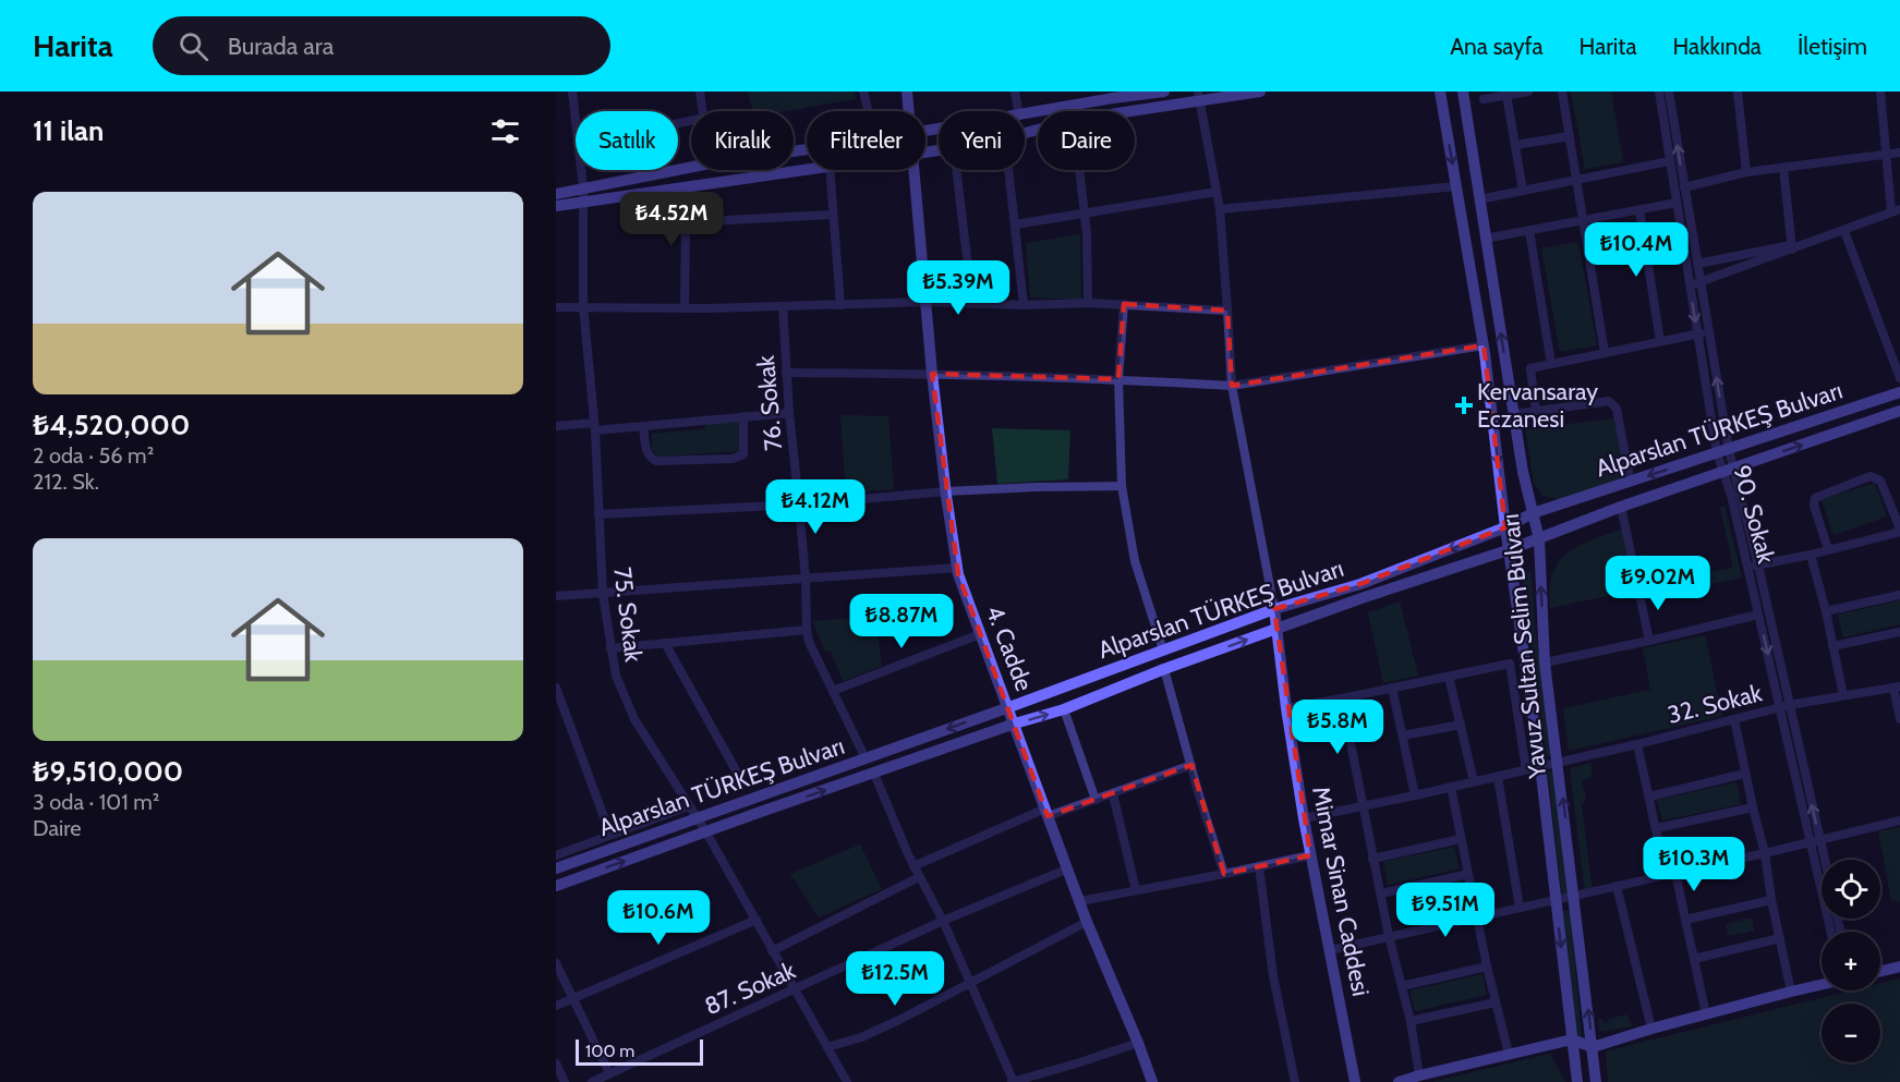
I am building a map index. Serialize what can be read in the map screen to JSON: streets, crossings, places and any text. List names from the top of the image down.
{
  "streets": {
    "main road": [
      "Alparslan TÜRKEŞ Bulvarı",
      "Yavuz Sultan Selim Bulvarı",
      "4. Cadde",
      "Mimar Sinan Caddesi"
    ],
    "street": [
      "76. Sokak",
      "90. Sokak",
      "75. Sokak",
      "32. Sokak",
      "87. Sokak"
    ]
  },
  "crossings": [
    ["76. Sokak", "Alparslan TÜRKEŞ Bulvarı"],
    ["Alparslan TÜRKEŞ Bulvarı", "90. Sokak"],
    ["Alparslan TÜRKEŞ Bulvarı", "75. Sokak"],
    ["Alparslan TÜRKEŞ Bulvarı", "Yavuz Sultan Selim Bulvarı"],
    ["Alparslan TÜRKEŞ Bulvarı", "4. Cadde"],
    ["Alparslan TÜRKEŞ Bulvarı", "Mimar Sinan Caddesi"],
    ["90. Sokak", "32. Sokak"],
    ["75. Sokak", "87. Sokak"],
    ["Yavuz Sultan Selim Bulvarı", "32. Sokak"],
    ["4. Cadde", "87. Sokak"],
    ["32. Sokak", "Mimar Sinan Caddesi"]
  ],
  "places": {
    "health": ["Kervansaray Eczanesi"]
  },
  "scale_bar": "100 m",
  "page": {
    "header": "Harita",
    "search": "Burada ara",
    "nav": [
      "Ana sayfa",
      "Harita",
      "Hakkında",
      "İletişim"
    ],
    "heading": "11 ilan",
    "chip": [
      "Satılık",
      "Kiralık",
      "Filtreler",
      "Yeni",
      "Daire"
    ],
    "list": [
      {
        "name": "₺4,520,000",
        "note": "2 oda · 56 m² · 212. Sk."
      },
      {
        "name": "₺9,510,000",
        "note": "3 oda · 101 m² · Daire"
      }
    ],
    "price": [
      "₺4.52M",
      "₺10.4M",
      "₺5.39M",
      "₺4.12M",
      "₺9.02M",
      "₺8.87M",
      "₺5.8M",
      "₺10.3M",
      "₺9.51M",
      "₺10.6M",
      "₺12.5M"
    ],
    "map_buttons": ["+", "−"],
    "scale": "100 m"
  }
}
